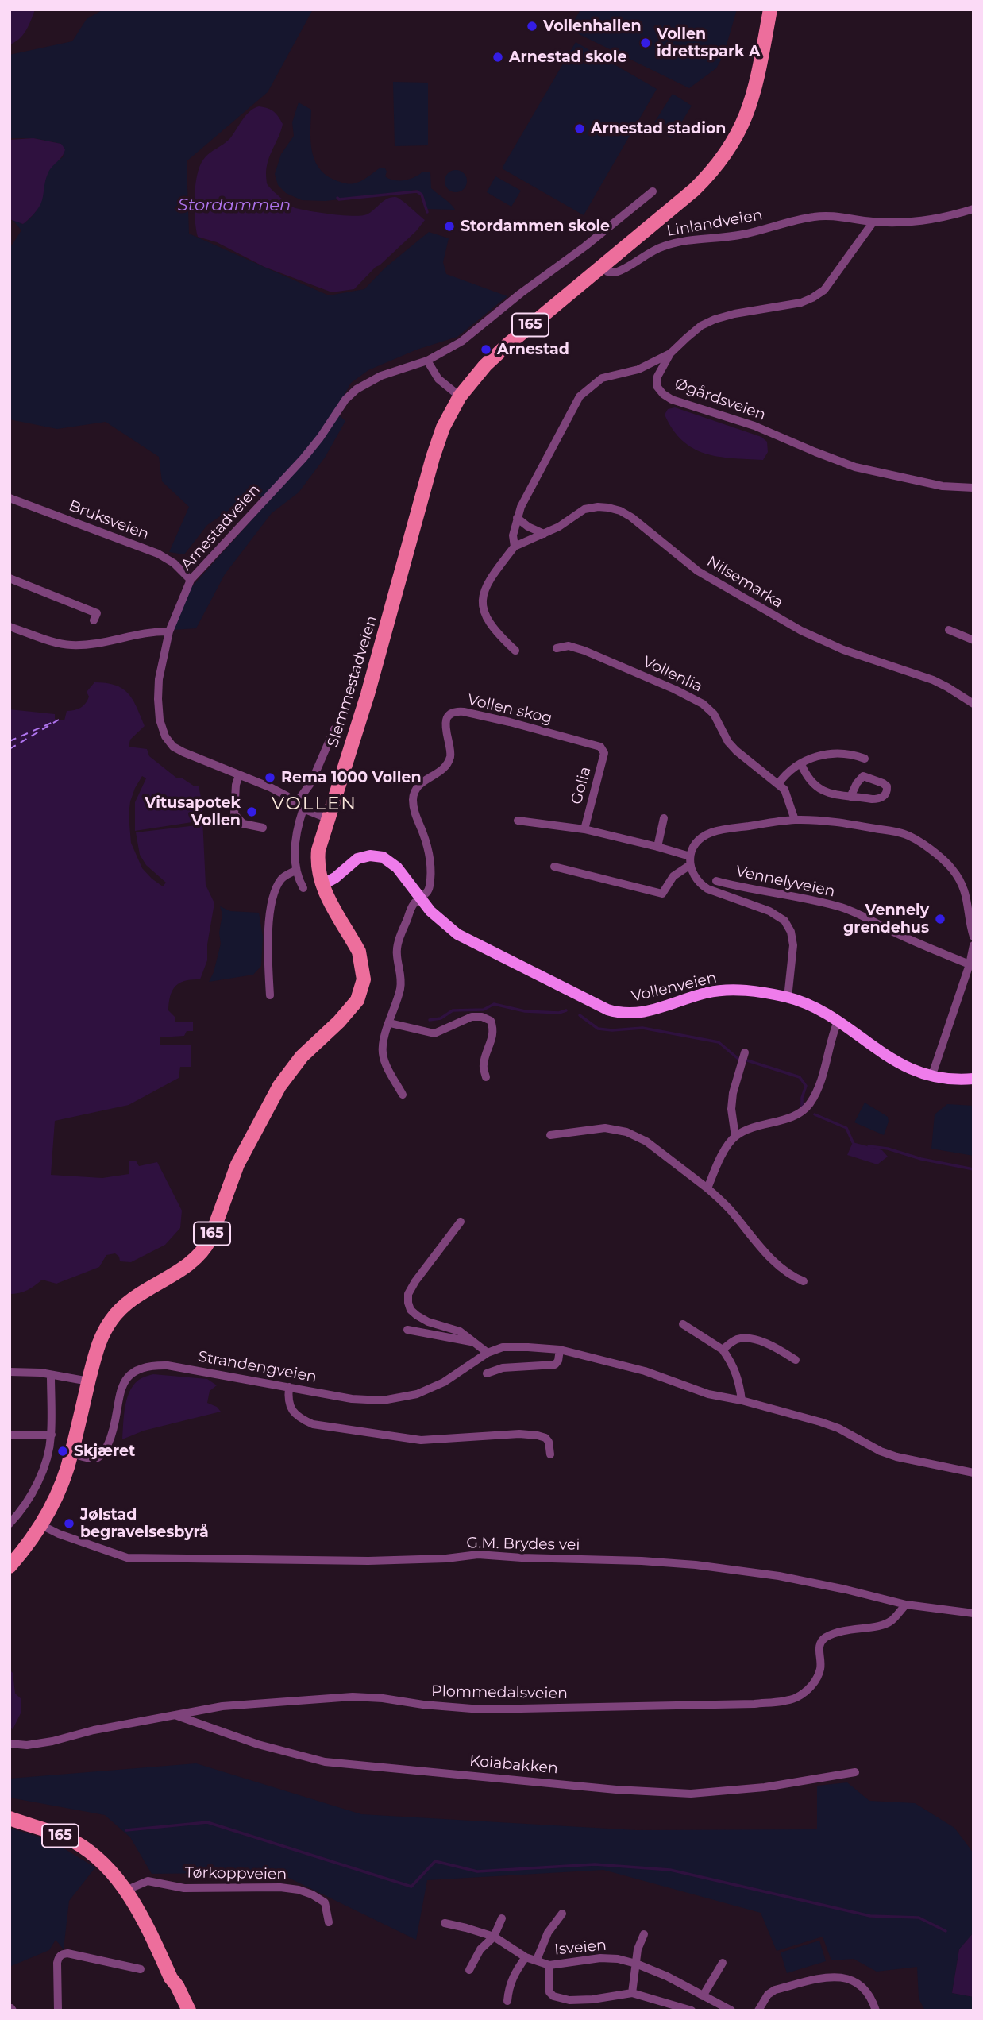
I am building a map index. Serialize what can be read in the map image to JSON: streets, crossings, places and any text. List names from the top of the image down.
{
  "streets": {
    "main road": ["165", "Slemmestadveien", "Vollenveien"],
    "street": [
      "Linlandveien",
      "Øgårdsveien",
      "Bruksveien",
      "Arnestadveien",
      "Nilsemarka",
      "Vollenlia",
      "Vollen skog",
      "Golia",
      "Vennelyveien",
      "Strandengveien",
      "G.M. Brydes vei",
      "Plommedalsveien",
      "Koiabakken",
      "Tørkoppveien",
      "Isveien"
    ]
  },
  "crossings": [
    ["Linlandveien", "Slemmestadveien"],
    ["165", "Tørkoppveien"],
    ["Bruksveien", "Arnestadveien"],
    ["Arnestadveien", "Slemmestadveien"],
    ["Slemmestadveien", "Vollenveien"],
    ["Slemmestadveien", "Strandengveien"],
    ["Slemmestadveien", "G.M. Brydes vei"],
    ["Vollen skog", "Golia"],
    ["Vollen skog", "Vollenveien"],
    ["G.M. Brydes vei", "Plommedalsveien"],
    ["Plommedalsveien", "Koiabakken"]
  ],
  "districts": ["VOLLEN"],
  "water": ["Stordammen"],
  "places": [
    "Vollenhallen",
    "Vollen idrettspark A",
    "Arnestad skole",
    "Arnestad stadion",
    "Stordammen skole",
    "Arnestad",
    "Rema 1000 Vollen",
    "Vitusapotek Vollen",
    "Vennely grendehus",
    "Skjæret",
    "Jølstad begravelsesbyrå"
  ]
}
